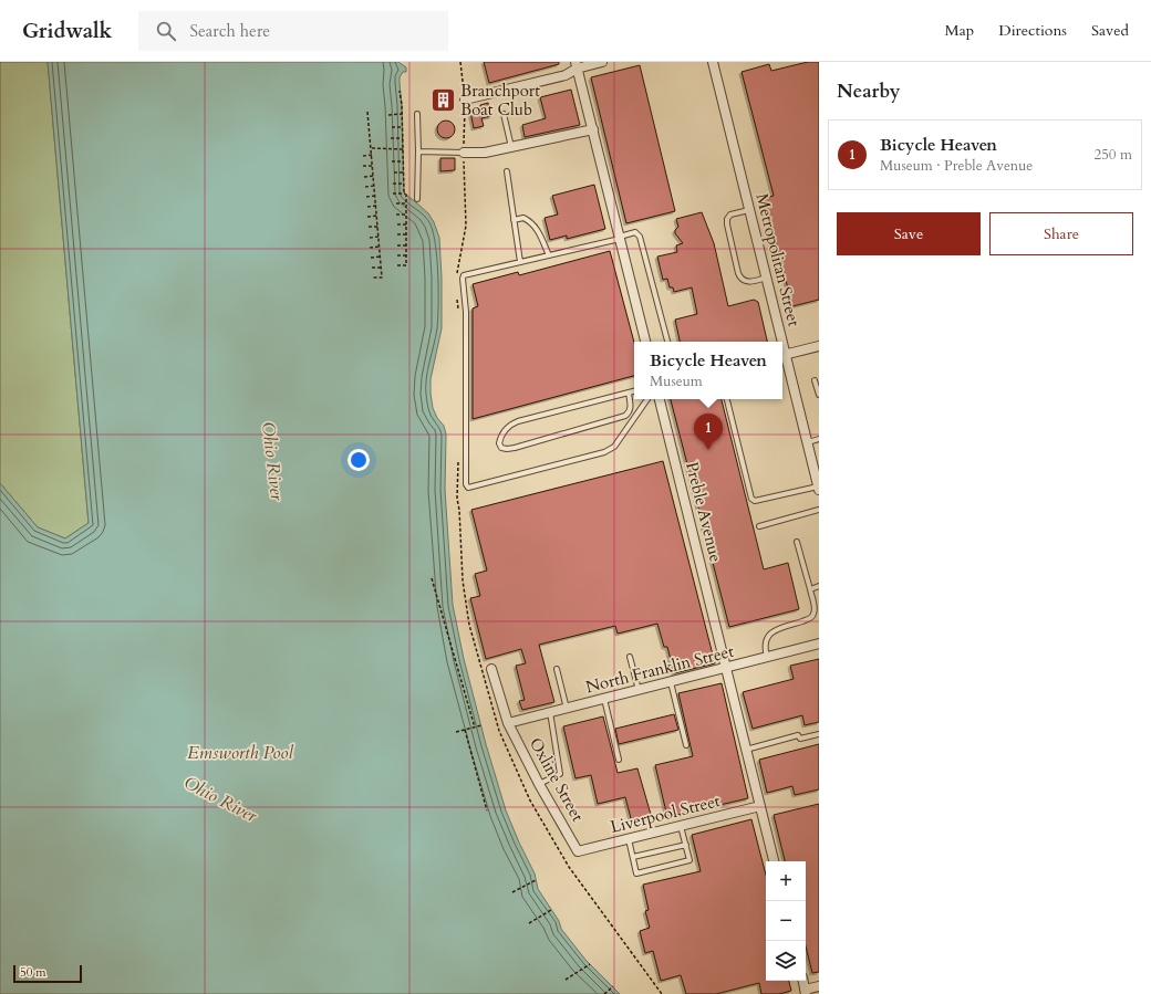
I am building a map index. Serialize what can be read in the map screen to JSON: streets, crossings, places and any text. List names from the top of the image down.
{
  "streets": {
    "street": [
      "Metropolitan Street",
      "Preble Avenue",
      "North Franklin Street",
      "Oxline Street",
      "Liverpool Street"
    ]
  },
  "crossings": [
    ["Preble Avenue", "North Franklin Street"],
    ["Preble Avenue", "Liverpool Street"],
    ["North Franklin Street", "Oxline Street"],
    ["Oxline Street", "Liverpool Street"]
  ],
  "water": ["Ohio River", "Emsworth Pool"],
  "places": {
    "building": ["Branchport Boat Club"]
  },
  "scale_bar": "50 m",
  "page": {
    "header": "Gridwalk",
    "search": "Search here",
    "nav": ["Map", "Directions", "Saved"],
    "heading": "Nearby",
    "list": [
      {
        "mark": "1",
        "name": "Bicycle Heaven",
        "note": "Museum · Preble Avenue",
        "value": "250 m"
      }
    ],
    "buttons": ["Save", "Share"],
    "popup": ["Bicycle Heaven", "Museum"],
    "pins": "1",
    "map_buttons": ["+", "−"],
    "scale": "50 m"
  }
}
